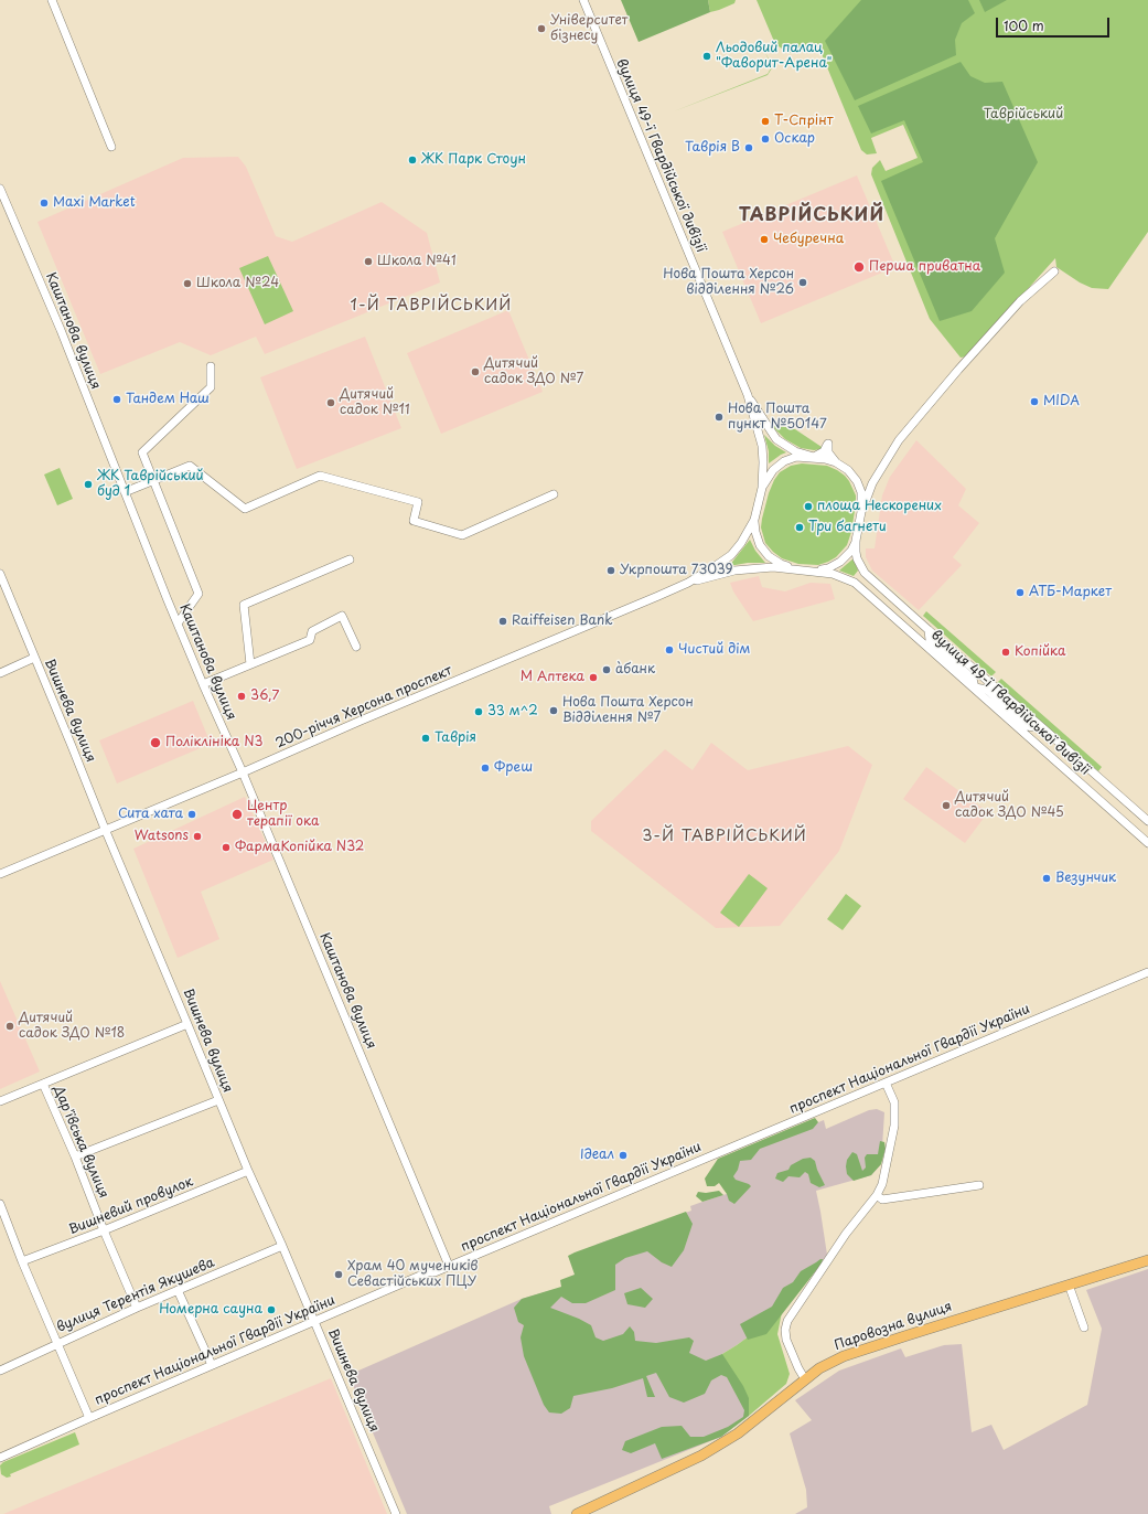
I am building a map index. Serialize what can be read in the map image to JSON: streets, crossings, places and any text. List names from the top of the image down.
{
  "streets": {
    "main road": ["Паровозна вулиця"],
    "street": [
      "вулиця 49-ї Гвардійської дивізії",
      "Каштанова вулиця",
      "200-річчя Херсона проспект",
      "Вишнева вулиця",
      "проспект Національної Гвардії України",
      "Дар'ївська вулиця",
      "Вишневий провулок",
      "вулиця Терентія Якушева"
    ]
  },
  "crossings": [
    ["Каштанова вулиця", "200-річчя Херсона проспект"],
    ["Каштанова вулиця", "проспект Національної Гвардії України"],
    ["200-річчя Херсона проспект", "Вишнева вулиця"],
    ["Вишнева вулиця", "проспект Національної Гвардії України"],
    ["Вишнева вулиця", "Вишневий провулок"],
    ["Вишнева вулиця", "вулиця Терентія Якушева"],
    ["Дар'ївська вулиця", "Вишневий провулок"],
    ["Дар'ївська вулиця", "вулиця Терентія Якушева"]
  ],
  "districts": ["ТАВРІЙСЬКИЙ", "1-Й ТАВРІЙСЬКИЙ", "3-Й ТАВРІЙСЬКИЙ"],
  "parks": ["Таврійський"],
  "places": [
    "Університет бізнесу",
    "Льодовий палац \"Фаворит-Арена\"",
    "Т-Спрінт",
    "Оскар",
    "Таврія В",
    "ЖК Парк Стоун",
    "Maxi Market",
    "Чебуречна",
    "Школа №41",
    "Перша приватна",
    "Нова Пошта Херсон відділення №26",
    "Школа №24",
    "Дитячий садок ЗДО №7",
    "Тандем Наш",
    "MIDA",
    "Дитячий садок №11",
    "Нова Пошта пункт №50147",
    "ЖК Таврійський буд 1",
    "площа Нескорених",
    "Три багнети",
    "Укрпошта 73039",
    "АТБ-Маркет",
    "Raiffeisen Bank",
    "Чистий дім",
    "Копійка",
    "а̀банк",
    "М Аптека",
    "36,7",
    "Нова Пошта Херсон Відділення №7",
    "33 м^2",
    "Таврія",
    "Поліклініка N3",
    "Фреш",
    "Дитячий садок ЗДО №45",
    "Сита хата",
    "Центр терапії ока",
    "Watsons",
    "ФармаКопійка N32",
    "Везунчик",
    "Дитячий садок ЗДО №18",
    "Ідеал",
    "Храм 40 мучеників Севастійських ПЦУ",
    "Номерна сауна"
  ],
  "scale_bar": "100 m"
}
